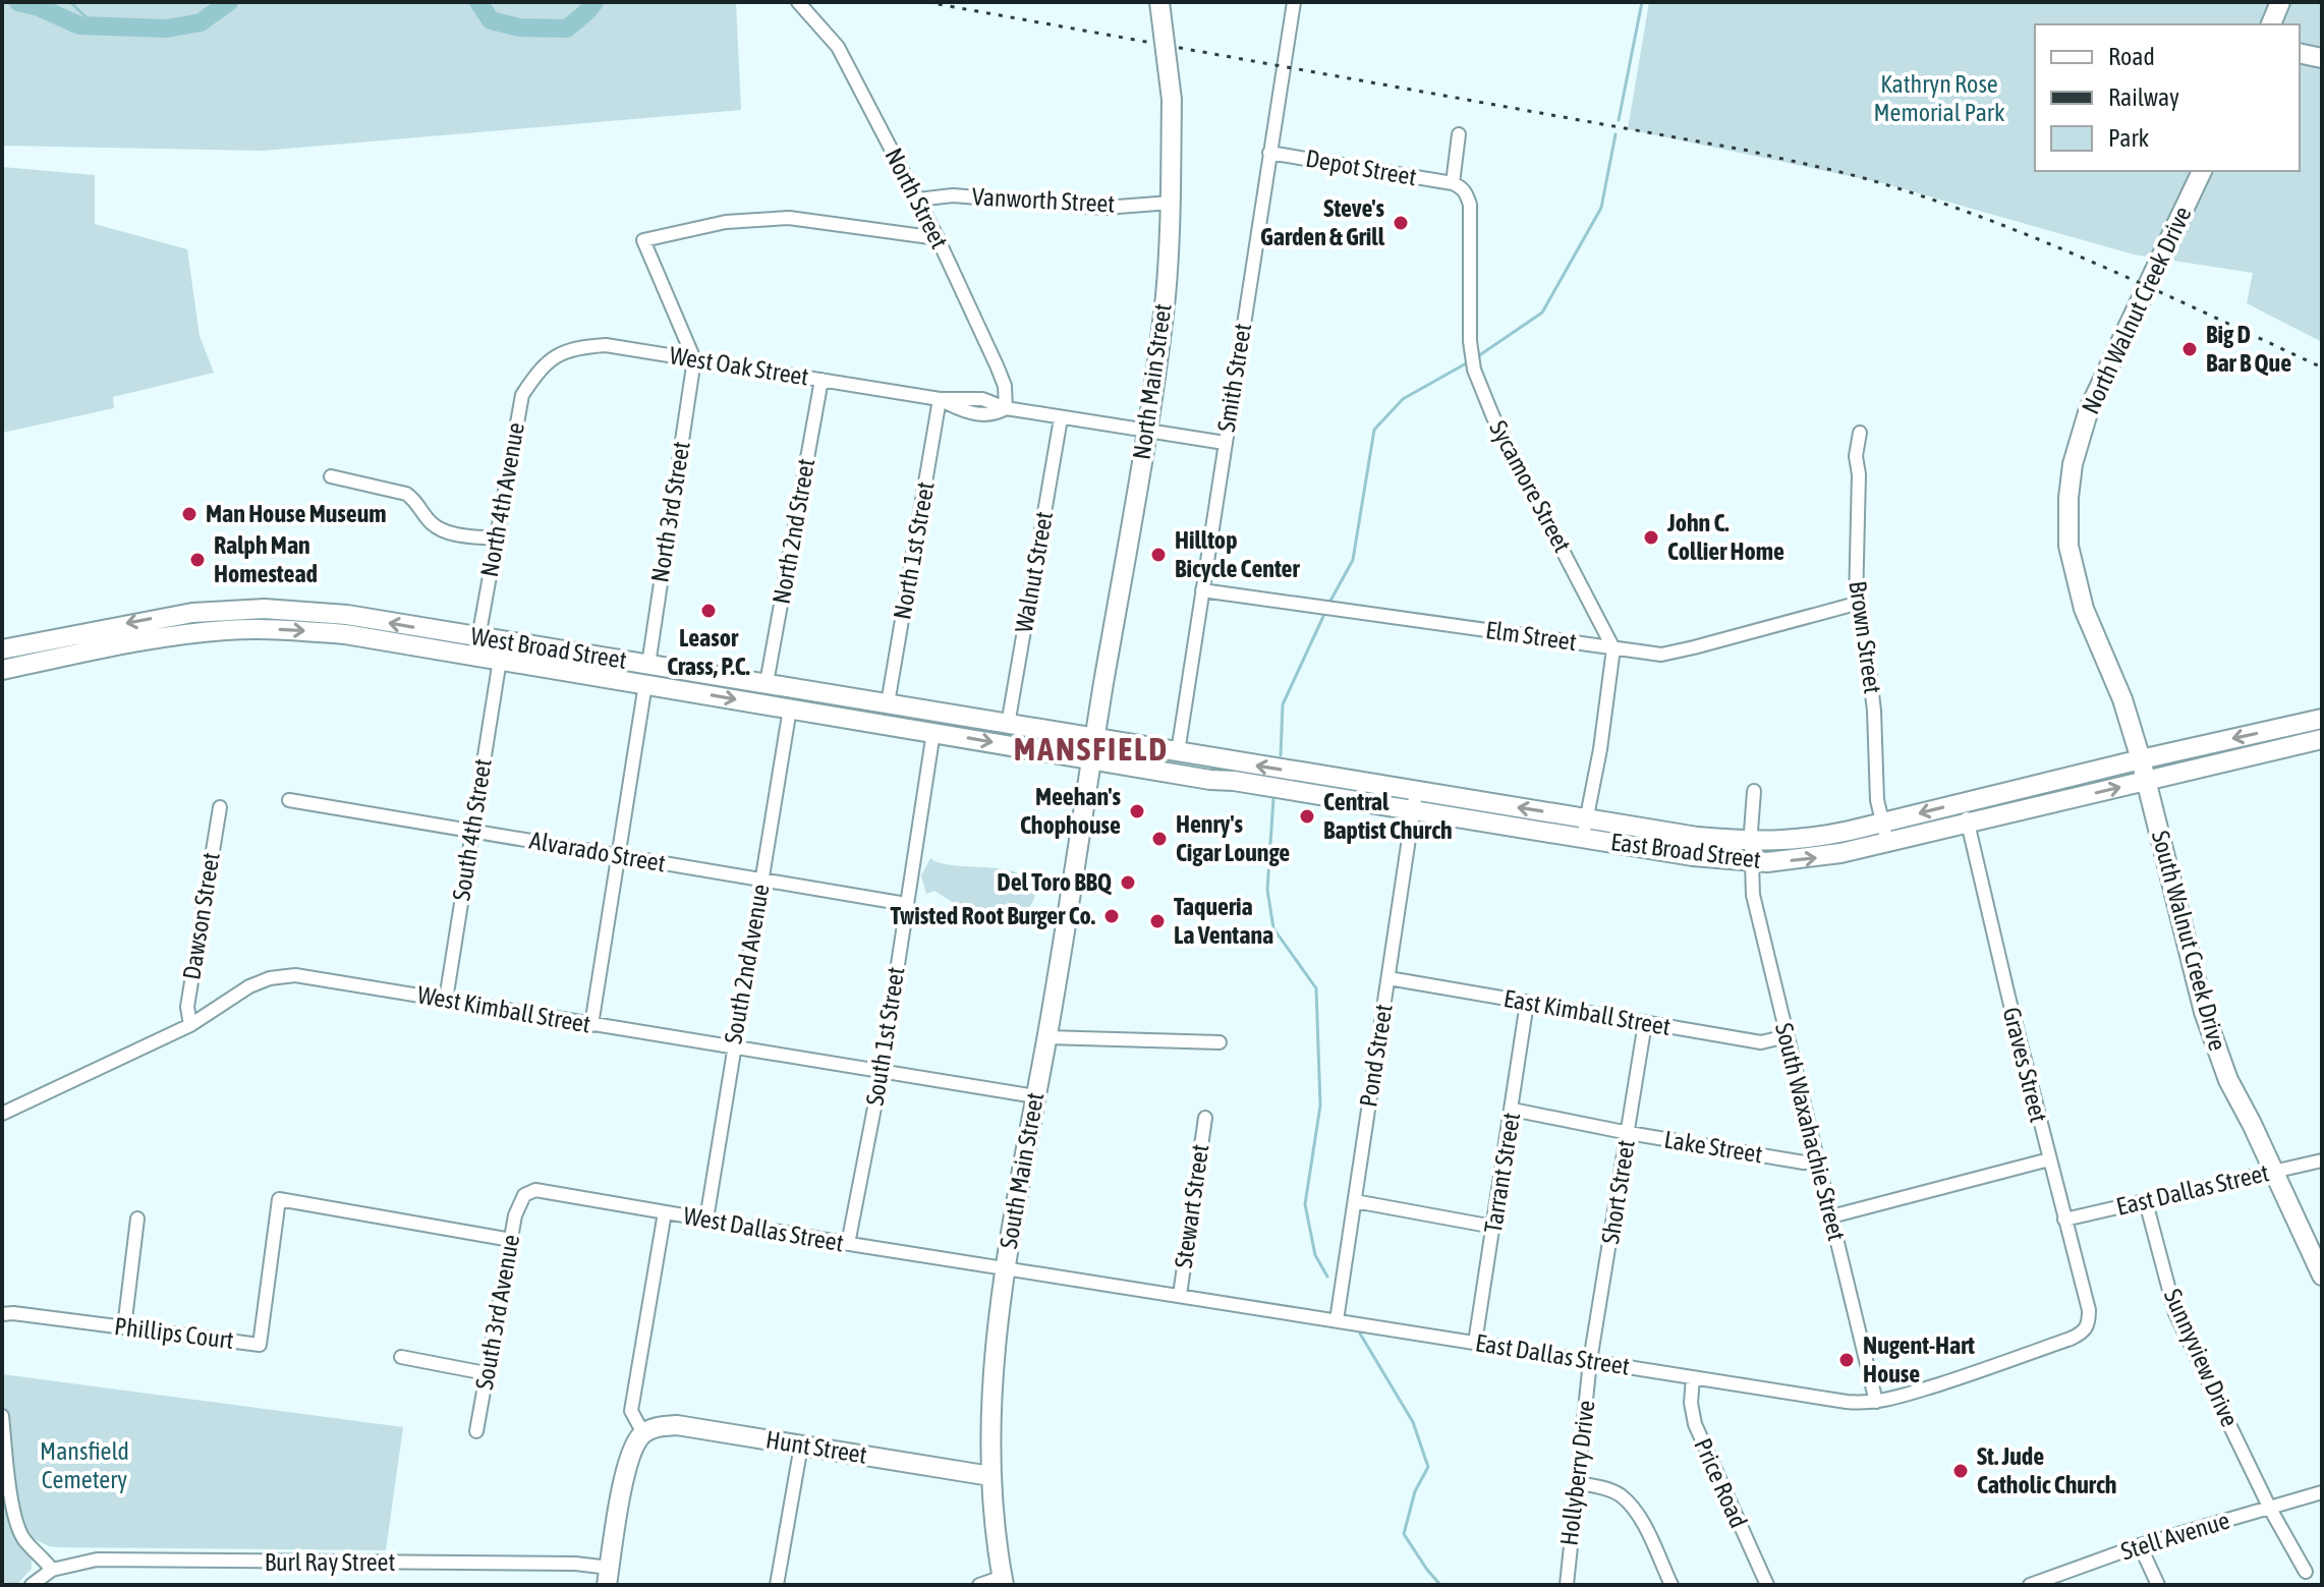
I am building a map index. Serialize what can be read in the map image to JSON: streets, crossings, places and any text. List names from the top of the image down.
{
  "streets": {
    "main road": [
      "North Walnut Creek Drive",
      "North Main Street",
      "West Broad Street",
      "East Broad Street",
      "South Walnut Creek Drive",
      "South Main Street",
      "Hunt Street"
    ],
    "street": [
      "Depot Street",
      "North Street",
      "Vanworth Street",
      "West Oak Street",
      "Smith Street",
      "Sycamore Street",
      "North 4th Avenue",
      "North 3rd Street",
      "North 2nd Street",
      "North 1st Street",
      "Walnut Street",
      "Elm Street",
      "Brown Street",
      "South 4th Street",
      "Alvarado Street",
      "Dawson Street",
      "South 2nd Avenue",
      "West Kimball Street",
      "East Kimball Street",
      "South 1st Street",
      "Pond Street",
      "Graves Street",
      "South Waxahachie Street",
      "Lake Street",
      "Tarrant Street",
      "East Dallas Street",
      "Short Street",
      "Stewart Street",
      "West Dallas Street",
      "South 3rd Avenue",
      "Phillips Court",
      "Sunnyview Drive",
      "Hollyberry Drive",
      "Price Road",
      "Stell Avenue",
      "Burl Ray Street"
    ]
  },
  "crossings": [
    ["Depot Street", "Smith Street"],
    ["Depot Street", "Sycamore Street"],
    ["North Street", "Vanworth Street"],
    ["North Street", "West Oak Street"],
    ["Vanworth Street", "North Main Street"],
    ["North Walnut Creek Drive", "East Broad Street"],
    ["North Walnut Creek Drive", "South Walnut Creek Drive"],
    ["West Oak Street", "Smith Street"],
    ["West Oak Street", "North Main Street"],
    ["West Oak Street", "North 4th Avenue"],
    ["West Oak Street", "North 3rd Street"],
    ["West Oak Street", "North 2nd Street"],
    ["West Oak Street", "North 1st Street"],
    ["West Oak Street", "Walnut Street"],
    ["Smith Street", "Elm Street"],
    ["Smith Street", "East Broad Street"],
    ["North Main Street", "West Broad Street"],
    ["North Main Street", "East Broad Street"],
    ["North Main Street", "South Main Street"],
    ["Sycamore Street", "Elm Street"],
    ["North 4th Avenue", "West Broad Street"],
    ["North 3rd Street", "West Broad Street"],
    ["North 2nd Street", "West Broad Street"],
    ["North 1st Street", "West Broad Street"],
    ["Walnut Street", "West Broad Street"],
    ["Elm Street", "Brown Street"],
    ["Brown Street", "East Broad Street"],
    ["West Broad Street", "South 4th Street"],
    ["West Broad Street", "East Broad Street"],
    ["West Broad Street", "South 2nd Avenue"],
    ["West Broad Street", "South 1st Street"],
    ["West Broad Street", "South Main Street"],
    ["South 4th Street", "Alvarado Street"],
    ["South 4th Street", "West Kimball Street"],
    ["East Broad Street", "South Walnut Creek Drive"],
    ["East Broad Street", "Pond Street"],
    ["East Broad Street", "Graves Street"],
    ["East Broad Street", "South Waxahachie Street"],
    ["East Broad Street", "South Main Street"],
    ["Alvarado Street", "South 2nd Avenue"],
    ["Alvarado Street", "South 1st Street"],
    ["Dawson Street", "West Kimball Street"],
    ["South Walnut Creek Drive", "East Dallas Street"],
    ["South 2nd Avenue", "West Kimball Street"],
    ["South 2nd Avenue", "West Dallas Street"],
    ["West Kimball Street", "South 1st Street"],
    ["West Kimball Street", "South Main Street"],
    ["East Kimball Street", "Pond Street"],
    ["East Kimball Street", "South Waxahachie Street"],
    ["East Kimball Street", "Tarrant Street"],
    ["East Kimball Street", "Short Street"],
    ["South 1st Street", "West Dallas Street"],
    ["Pond Street", "East Dallas Street"],
    ["Graves Street", "East Dallas Street"],
    ["South Waxahachie Street", "Lake Street"],
    ["South Waxahachie Street", "East Dallas Street"],
    ["Lake Street", "Tarrant Street"],
    ["Lake Street", "Short Street"],
    ["South Main Street", "East Dallas Street"],
    ["South Main Street", "West Dallas Street"],
    ["South Main Street", "Hunt Street"],
    ["Tarrant Street", "East Dallas Street"],
    ["East Dallas Street", "Short Street"],
    ["East Dallas Street", "Stewart Street"],
    ["East Dallas Street", "West Dallas Street"],
    ["East Dallas Street", "Sunnyview Drive"],
    ["East Dallas Street", "Hollyberry Drive"],
    ["East Dallas Street", "Price Road"],
    ["Short Street", "Hollyberry Drive"],
    ["West Dallas Street", "South 3rd Avenue"],
    ["South 3rd Avenue", "Phillips Court"],
    ["Sunnyview Drive", "Stell Avenue"]
  ],
  "districts": ["MANSFIELD"],
  "parks": ["Kathryn Rose Memorial Park", "Mansfield Cemetery"],
  "places": [
    "Steve's Garden & Grill",
    "Big D Bar B Que",
    "Man House Museum",
    "John C. Collier Home",
    "Hilltop Bicycle Center",
    "Ralph Man Homestead",
    "Leasor Crass, P.C.",
    "Meehan's Chophouse",
    "Central Baptist Church",
    "Henry's Cigar Lounge",
    "Del Toro BBQ",
    "Twisted Root Burger Co.",
    "Taqueria La Ventana",
    "Nugent-Hart House",
    "St. Jude Catholic Church"
  ],
  "legend": ["Road", "Railway", "Park"]
}
